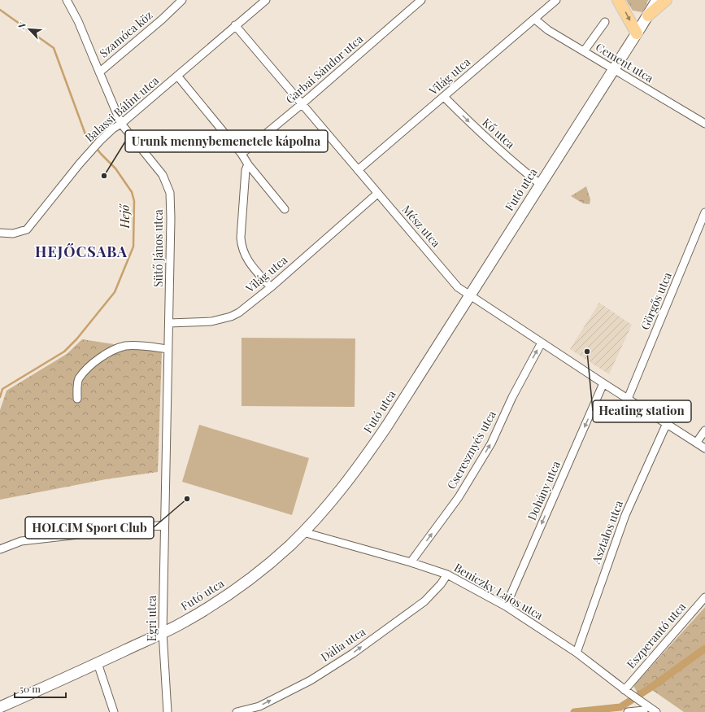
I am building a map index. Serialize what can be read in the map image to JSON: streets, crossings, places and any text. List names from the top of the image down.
{
  "streets": {
    "main road": ["Futó utca"],
    "street": [
      "Szamóca köz",
      "Cement utca",
      "Garbai Sándor utca",
      "Világ utca",
      "Balassi Bálint utca",
      "Kő utca",
      "Mész utca",
      "Sütő János utca",
      "Görgős utca",
      "Cseresznyés utca",
      "Dohány utca",
      "Asztalos utca",
      "Beniczky Lajos utca",
      "Egri utca",
      "Eszperantó utca",
      "Dália utca"
    ]
  },
  "crossings": [
    ["Szamóca köz", "Sütő János utca"],
    ["Cement utca", "Világ utca"],
    ["Cement utca", "Futó utca"],
    ["Garbai Sándor utca", "Mész utca"],
    ["Világ utca", "Kő utca"],
    ["Világ utca", "Mész utca"],
    ["Világ utca", "Sütő János utca"],
    ["Balassi Bálint utca", "Mész utca"],
    ["Balassi Bálint utca", "Sütő János utca"],
    ["Kő utca", "Futó utca"],
    ["Futó utca", "Mész utca"],
    ["Futó utca", "Beniczky Lajos utca"],
    ["Futó utca", "Egri utca"],
    ["Mész utca", "Görgős utca"],
    ["Mész utca", "Cseresznyés utca"],
    ["Mész utca", "Dohány utca"],
    ["Mész utca", "Asztalos utca"],
    ["Sütő János utca", "Egri utca"],
    ["Cseresznyés utca", "Beniczky Lajos utca"],
    ["Dohány utca", "Beniczky Lajos utca"],
    ["Asztalos utca", "Beniczky Lajos utca"],
    ["Beniczky Lajos utca", "Eszperantó utca"],
    ["Beniczky Lajos utca", "Dália utca"]
  ],
  "one_way": [
    "Kő utca",
    "Cseresznyés utca",
    "Dohány utca",
    "Dália utca"
  ],
  "districts": ["HEJŐCSABA"],
  "water": ["Hejő"],
  "places": ["Urunk mennybemenetele kápolna", "Heating station", "HOLCIM Sport Club"],
  "scale_bar": "50 m",
  "north": "top left"
}
